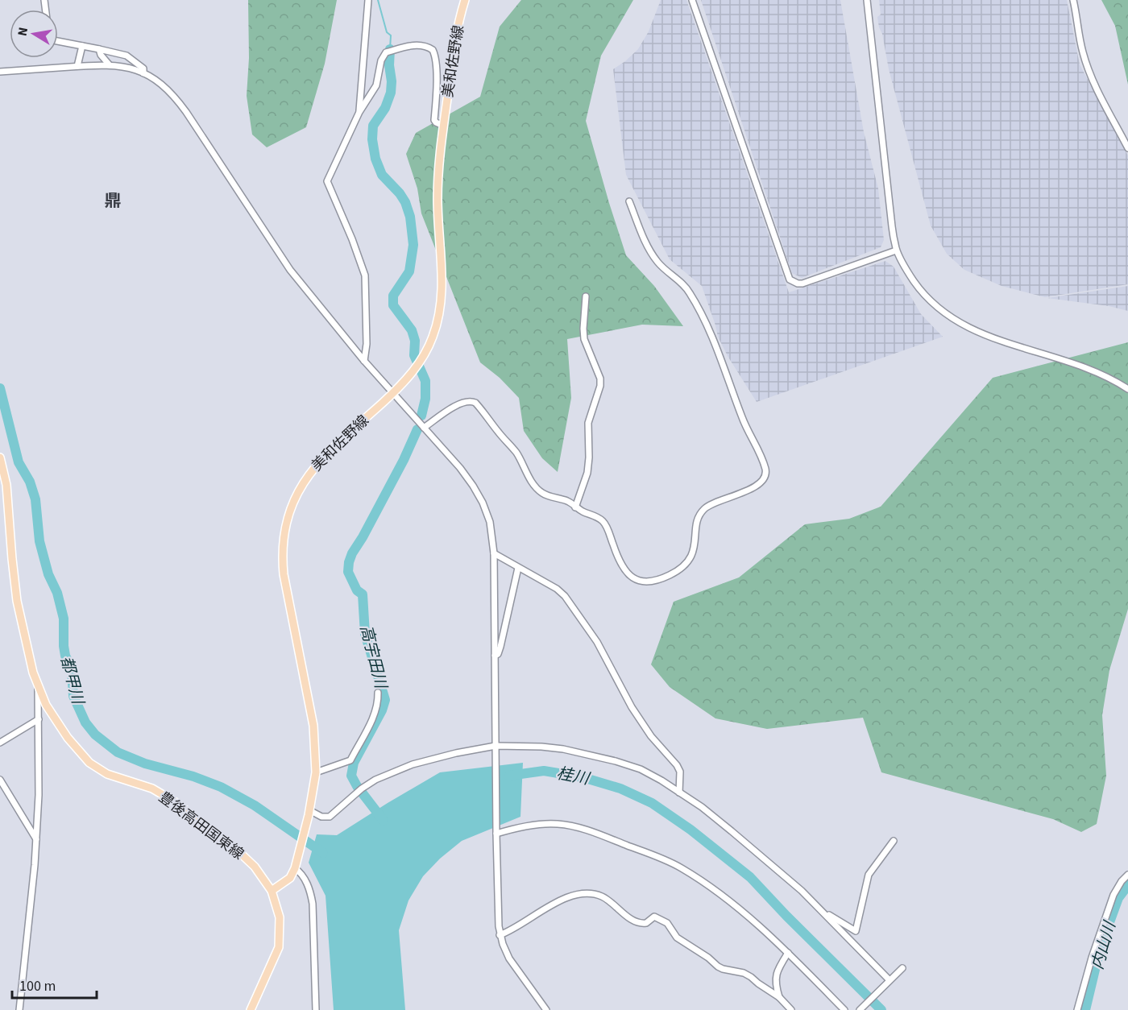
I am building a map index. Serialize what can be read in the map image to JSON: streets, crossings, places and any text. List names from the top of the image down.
{
  "streets": {
    "main road": ["美和佐野線", "豊後高田国東線"]
  },
  "crossings": [
    ["美和佐野線", "豊後高田国東線"]
  ],
  "districts": ["鼎"],
  "water": [
    "高宇田川",
    "都甲川",
    "桂川",
    "内山川"
  ],
  "scale_bar": "100 m",
  "north": "left"
}
